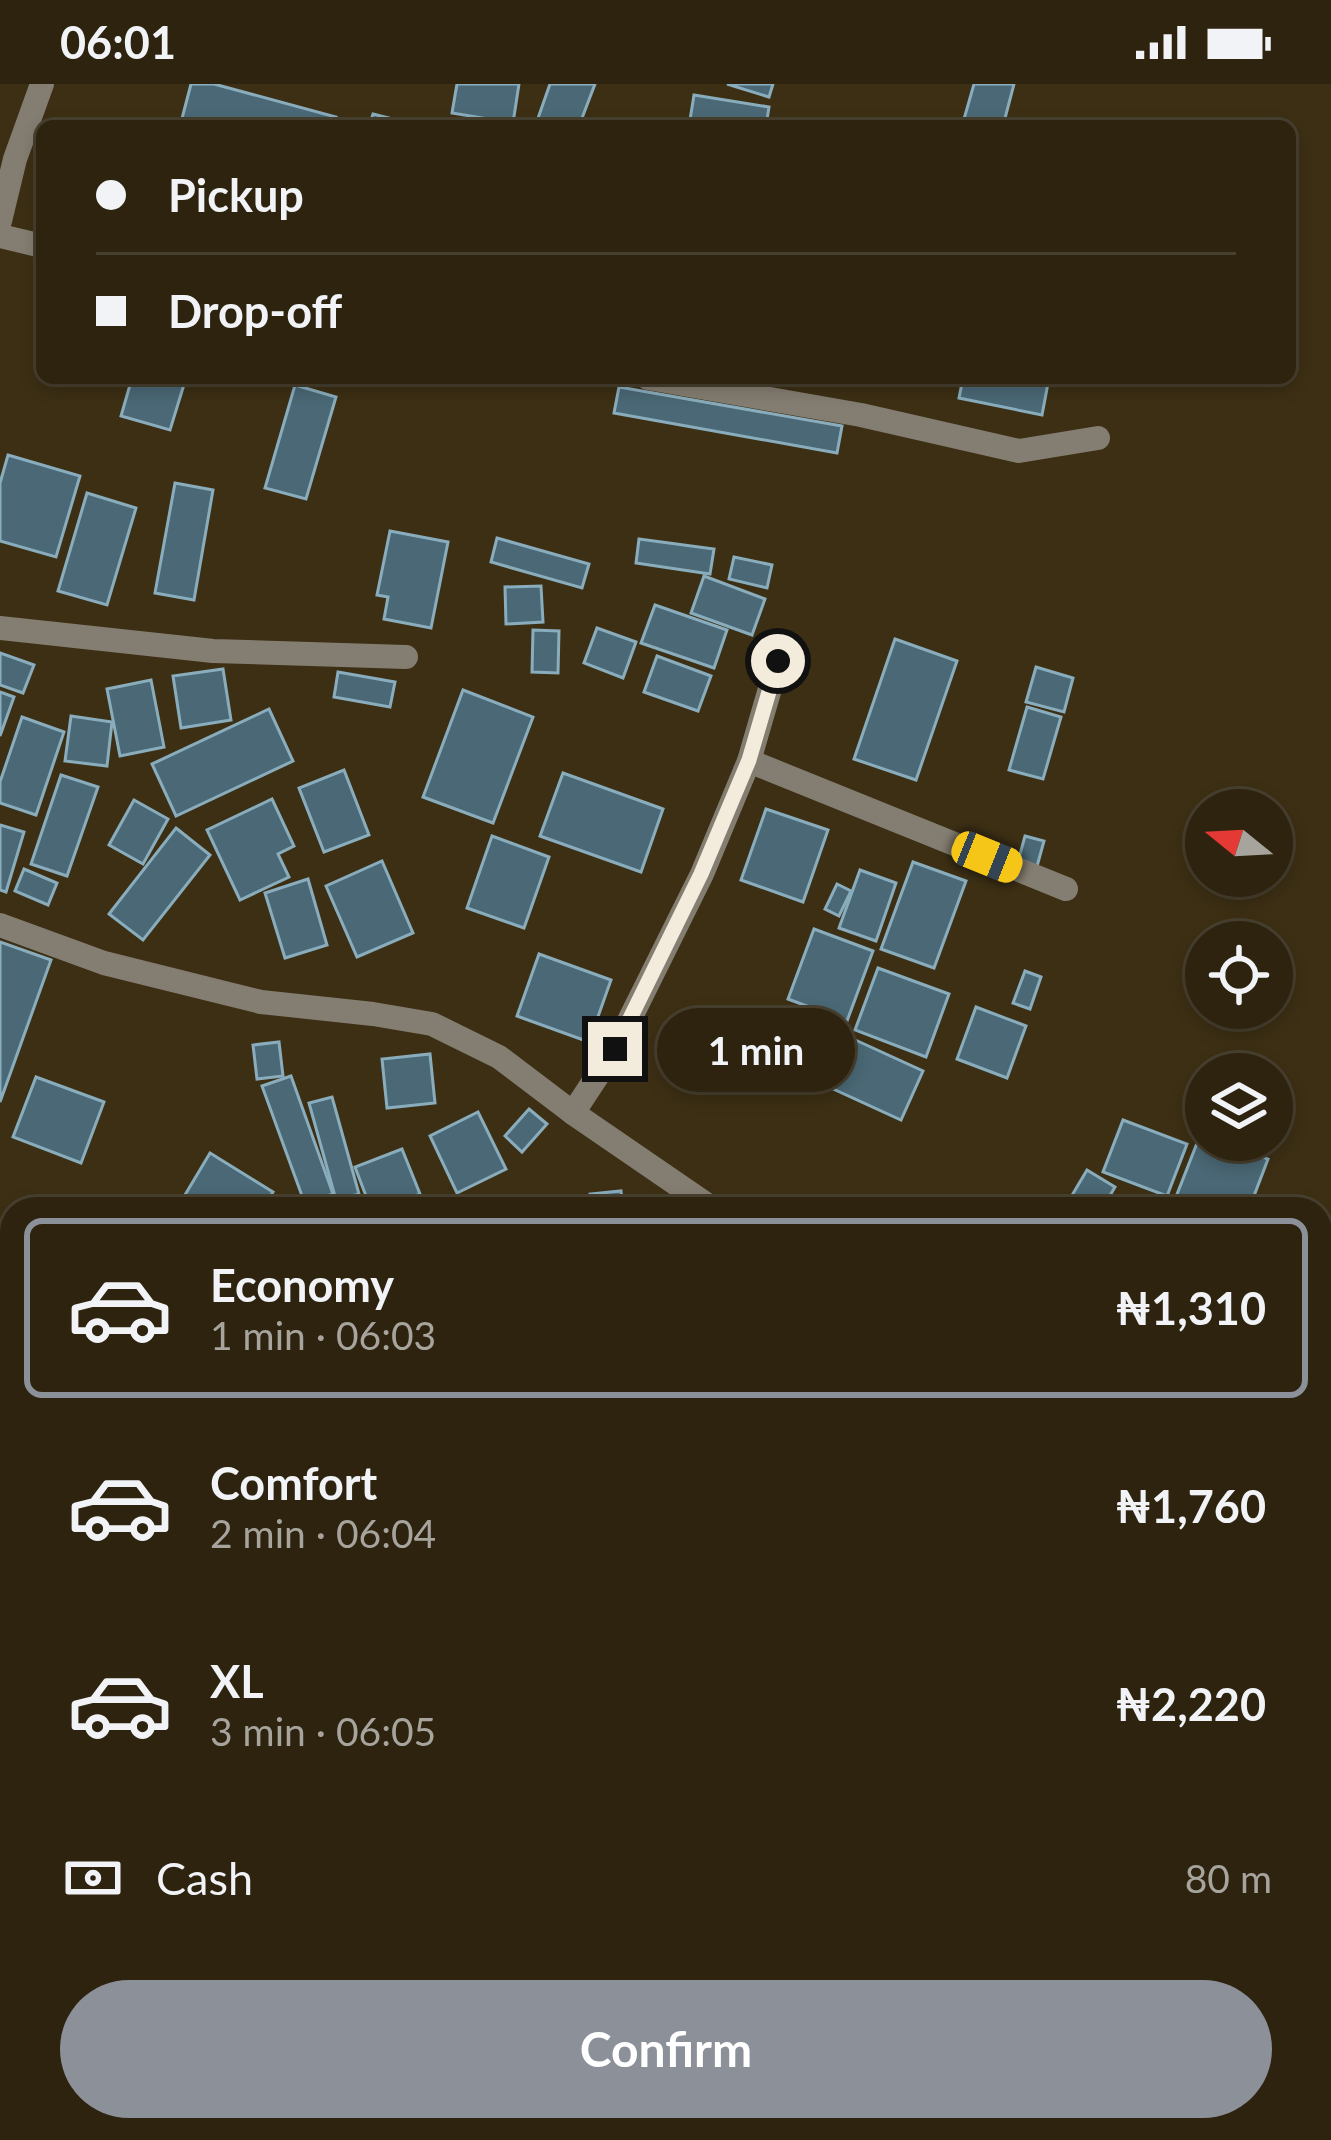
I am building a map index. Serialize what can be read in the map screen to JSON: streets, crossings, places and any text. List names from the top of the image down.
{
  "north": "left",
  "page": {
    "status": "06:01",
    "banner": ["Pickup", "Drop-off"],
    "bubble": "1 min",
    "list": [
      {
        "name": "Economy",
        "note": "1 min · 06:03",
        "value": "₦1,310"
      },
      {
        "name": "Comfort",
        "note": "2 min · 06:04",
        "value": "₦1,760"
      },
      {
        "name": "XL",
        "note": "3 min · 06:05",
        "value": "₦2,220"
      }
    ],
    "pay": ["Cash", "80 m"],
    "buttons": "Confirm"
  }
}
